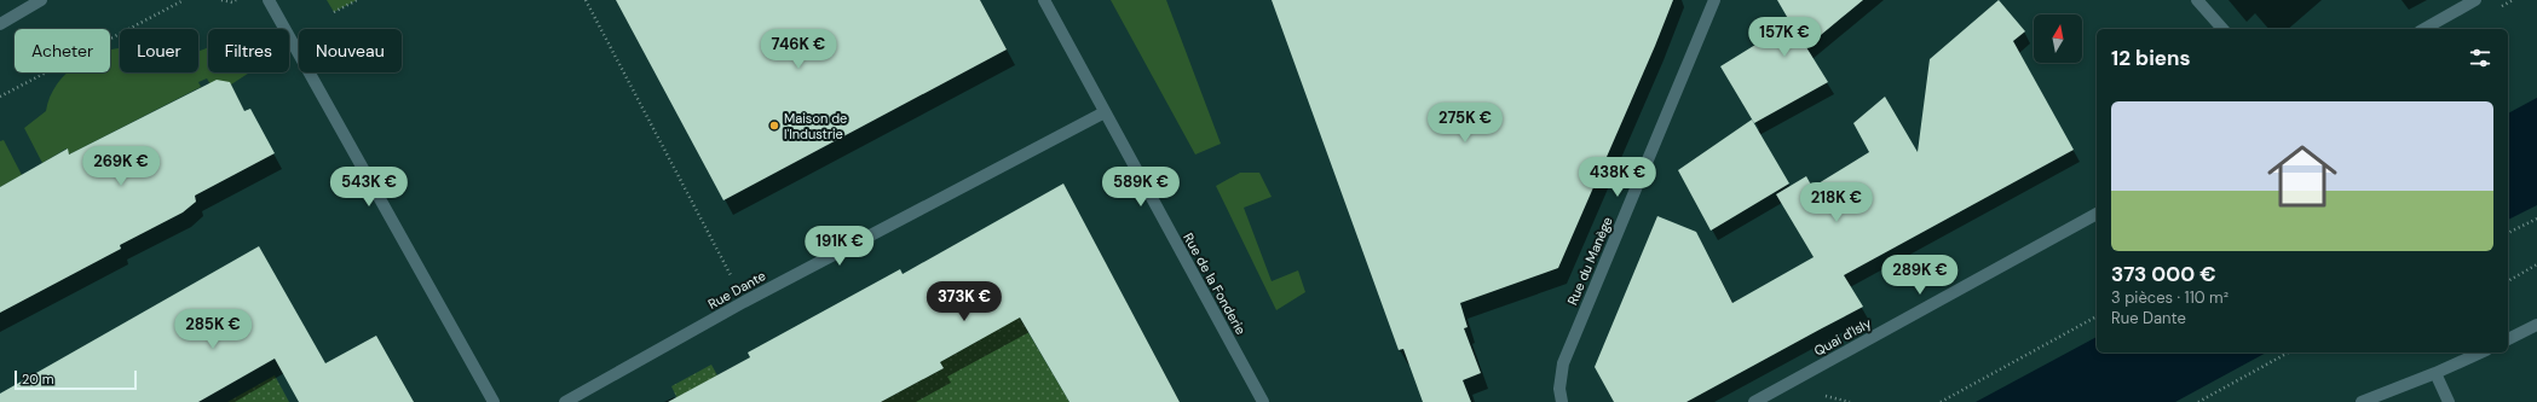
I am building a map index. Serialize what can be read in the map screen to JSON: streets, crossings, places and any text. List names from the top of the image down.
{
  "streets": {
    "street": [
      "Rue du Manège",
      "Rue de la Fonderie",
      "Rue Dante",
      "Quai d'Isly"
    ]
  },
  "crossings": [
    ["Rue de la Fonderie", "Rue Dante"]
  ],
  "places": ["Maison de l'Industrie"],
  "scale_bar": "20 m",
  "north": "top",
  "page": {
    "price": [
      "157K €",
      "746K €",
      "275K €",
      "269K €",
      "438K €",
      "543K €",
      "589K €",
      "218K €",
      "191K €",
      "289K €",
      "373K €",
      "285K €"
    ],
    "chip": [
      "Acheter",
      "Louer",
      "Filtres",
      "Nouveau"
    ],
    "heading": "12 biens",
    "list": [
      {
        "name": "373 000 €",
        "note": "3 pièces · 110 m² · Rue Dante"
      }
    ],
    "scale": "20 m"
  }
}
